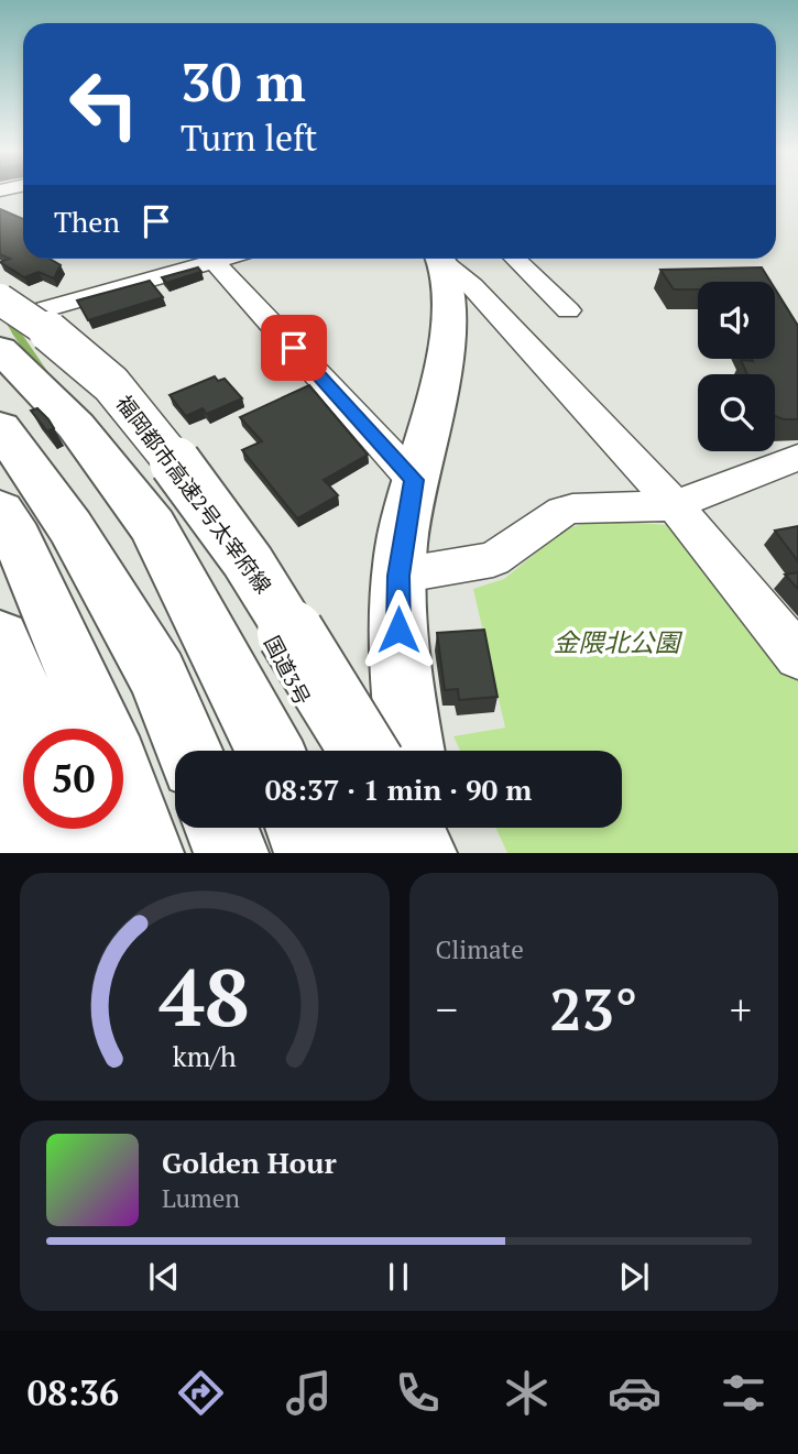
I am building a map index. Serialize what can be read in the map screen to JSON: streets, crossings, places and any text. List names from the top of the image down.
{
  "streets": {
    "main road": ["福岡都市高速2号太宰府線", "国道3号"]
  },
  "crossings": [
    ["福岡都市高速2号太宰府線", "国道3号"]
  ],
  "parks": ["金隈北公園"],
  "page": {
    "turn": ["30 m", "Turn left"],
    "then": "Then",
    "limit": "50",
    "trip": "08:37 · 1 min · 90 m",
    "tile": "Climate",
    "heat": ["−", "23°", "+"],
    "song": ["Golden Hour", "Lumen"],
    "tabs": "08:36",
    "gauge": ["48", "km/h"]
  }
}
